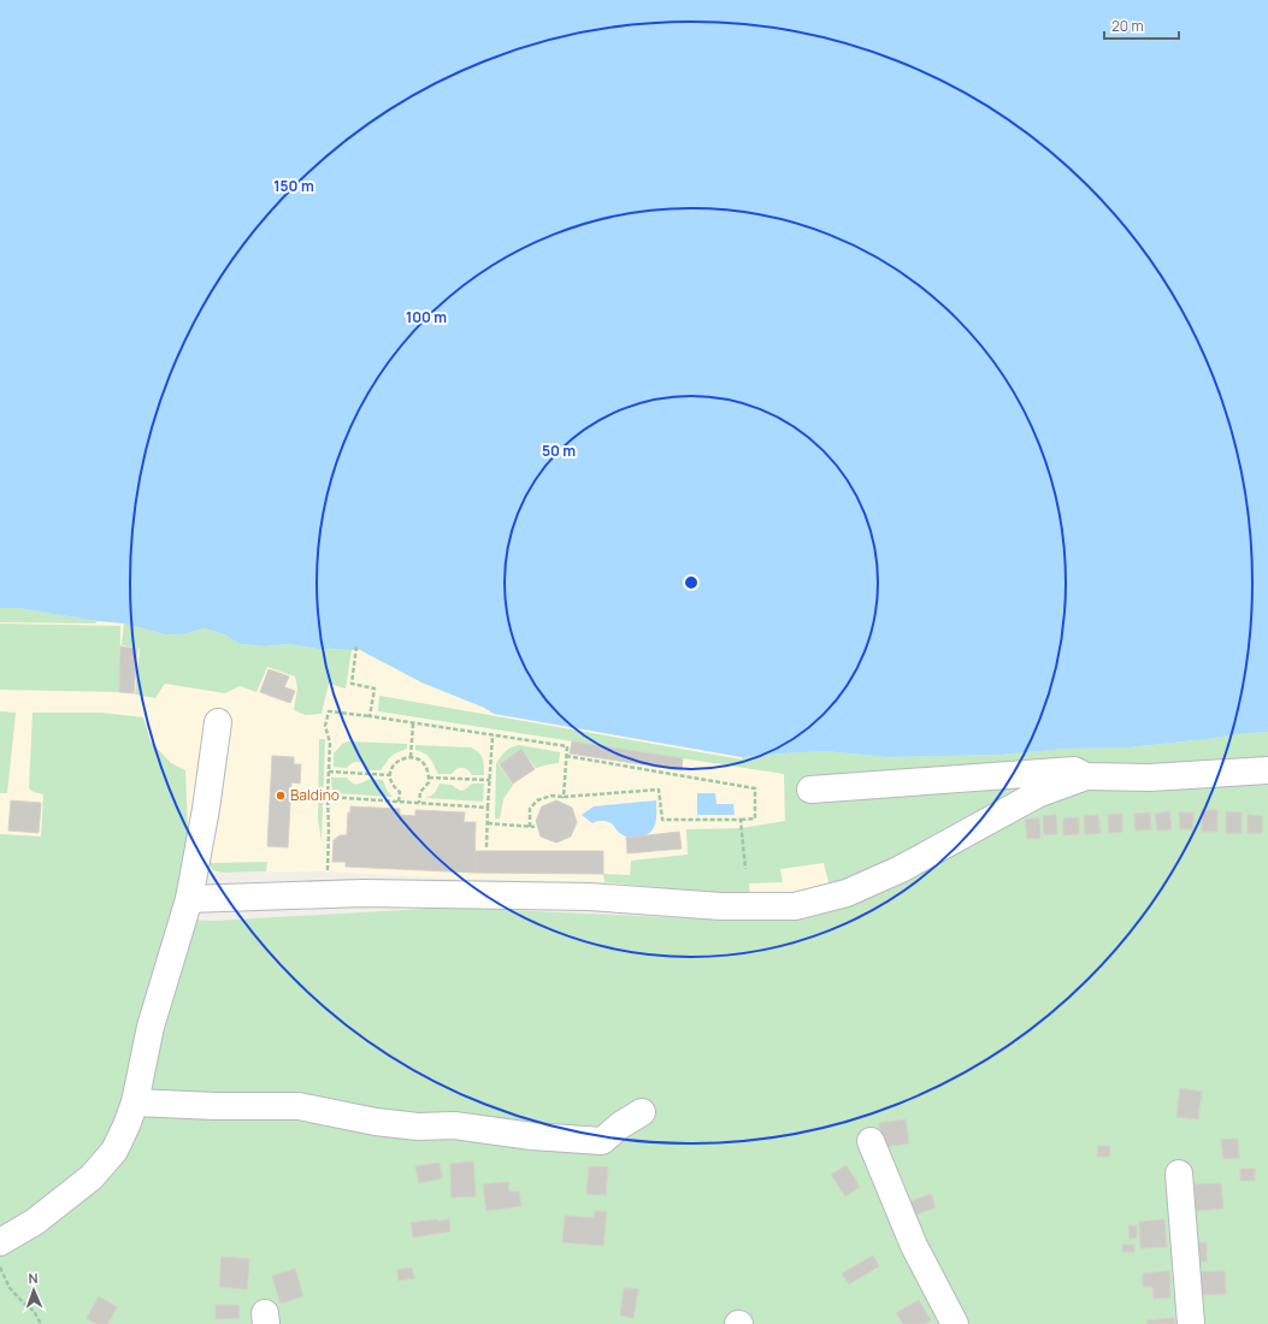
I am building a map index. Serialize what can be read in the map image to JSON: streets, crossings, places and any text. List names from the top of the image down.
{
  "places": ["Baldino"],
  "scale_bar": "20 m",
  "north": "top",
  "rings": ["150 m", "100 m", "50 m"]
}
